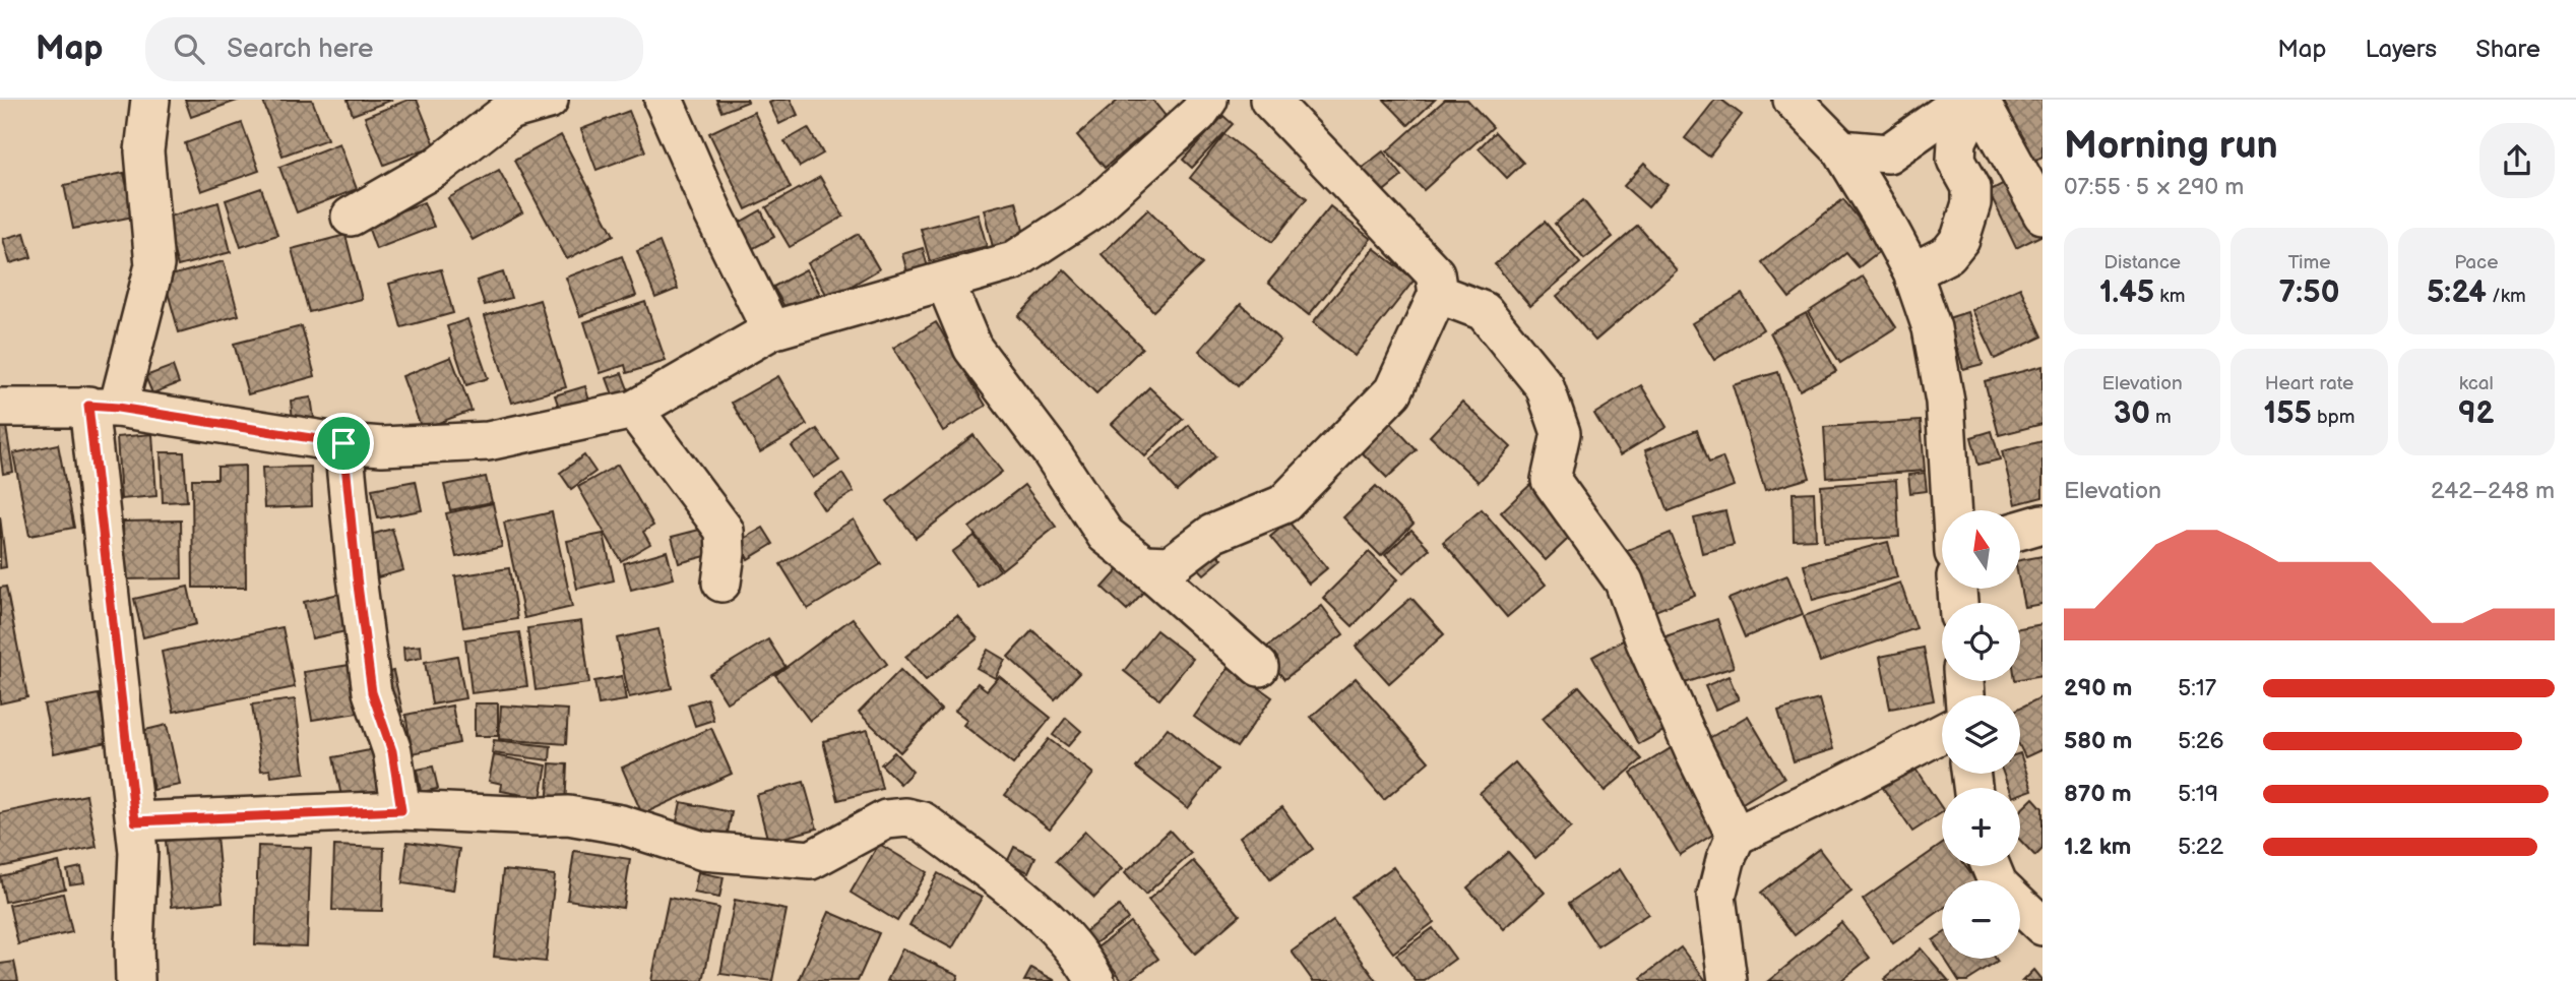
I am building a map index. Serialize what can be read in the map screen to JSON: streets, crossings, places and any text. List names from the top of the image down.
{
  "north": "top",
  "page": {
    "header": "Map",
    "search": "Search here",
    "nav": ["Map", "Layers", "Share"],
    "heading": ["Morning run", "07:55 · 5 × 290 m"],
    "stats": [
      ["Distance", "1.45 km"],
      ["Time", "7:50"],
      ["Pace", "5:24 /km"],
      ["Elevation", "30 m"],
      ["Heart rate", "155 bpm"],
      ["kcal", "92"]
    ],
    "chart": ["Elevation", "242–248 m"],
    "map_buttons": ["+", "−"],
    "list": [
      {
        "name": "290 m",
        "note": "5:17"
      },
      {
        "name": "580 m",
        "note": "5:26"
      },
      {
        "name": "870 m",
        "note": "5:19"
      },
      {
        "name": "1.2 km",
        "note": "5:22"
      }
    ]
  }
}
